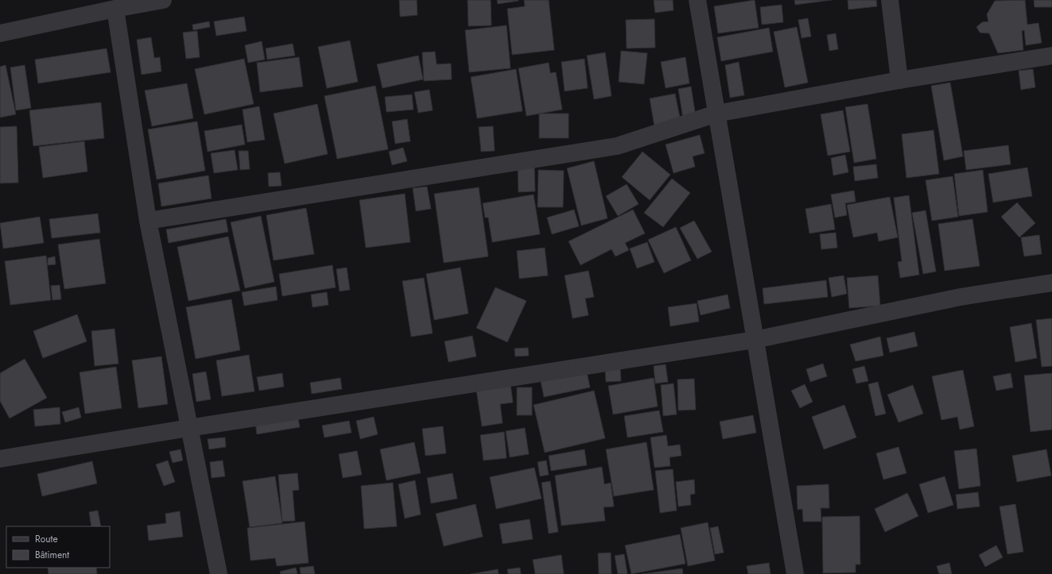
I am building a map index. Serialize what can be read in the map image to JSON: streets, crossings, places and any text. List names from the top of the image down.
{
  "legend": ["Route", "Bâtiment"]
}
